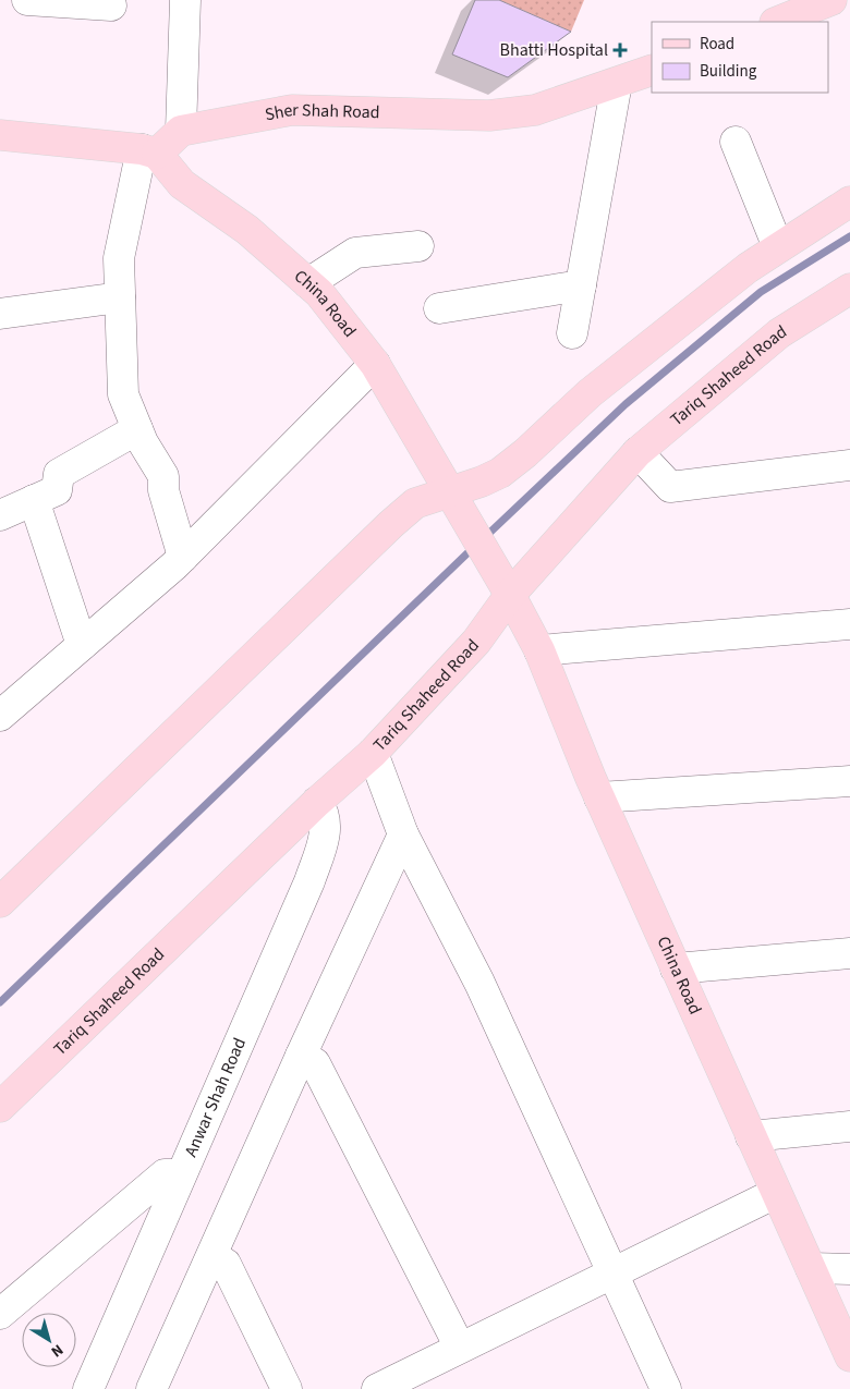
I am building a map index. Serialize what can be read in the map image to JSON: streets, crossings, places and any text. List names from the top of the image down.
{
  "streets": {
    "main road": ["Sher Shah Road", "China Road", "Tariq Shaheed Road"],
    "street": ["Anwar Shah Road"]
  },
  "crossings": [
    ["China Road", "Tariq Shaheed Road"],
    ["Tariq Shaheed Road", "Anwar Shah Road"]
  ],
  "places": {
    "health": ["Bhatti Hospital"]
  },
  "legend": ["Road", "Building"],
  "north": "bottom right"
}
